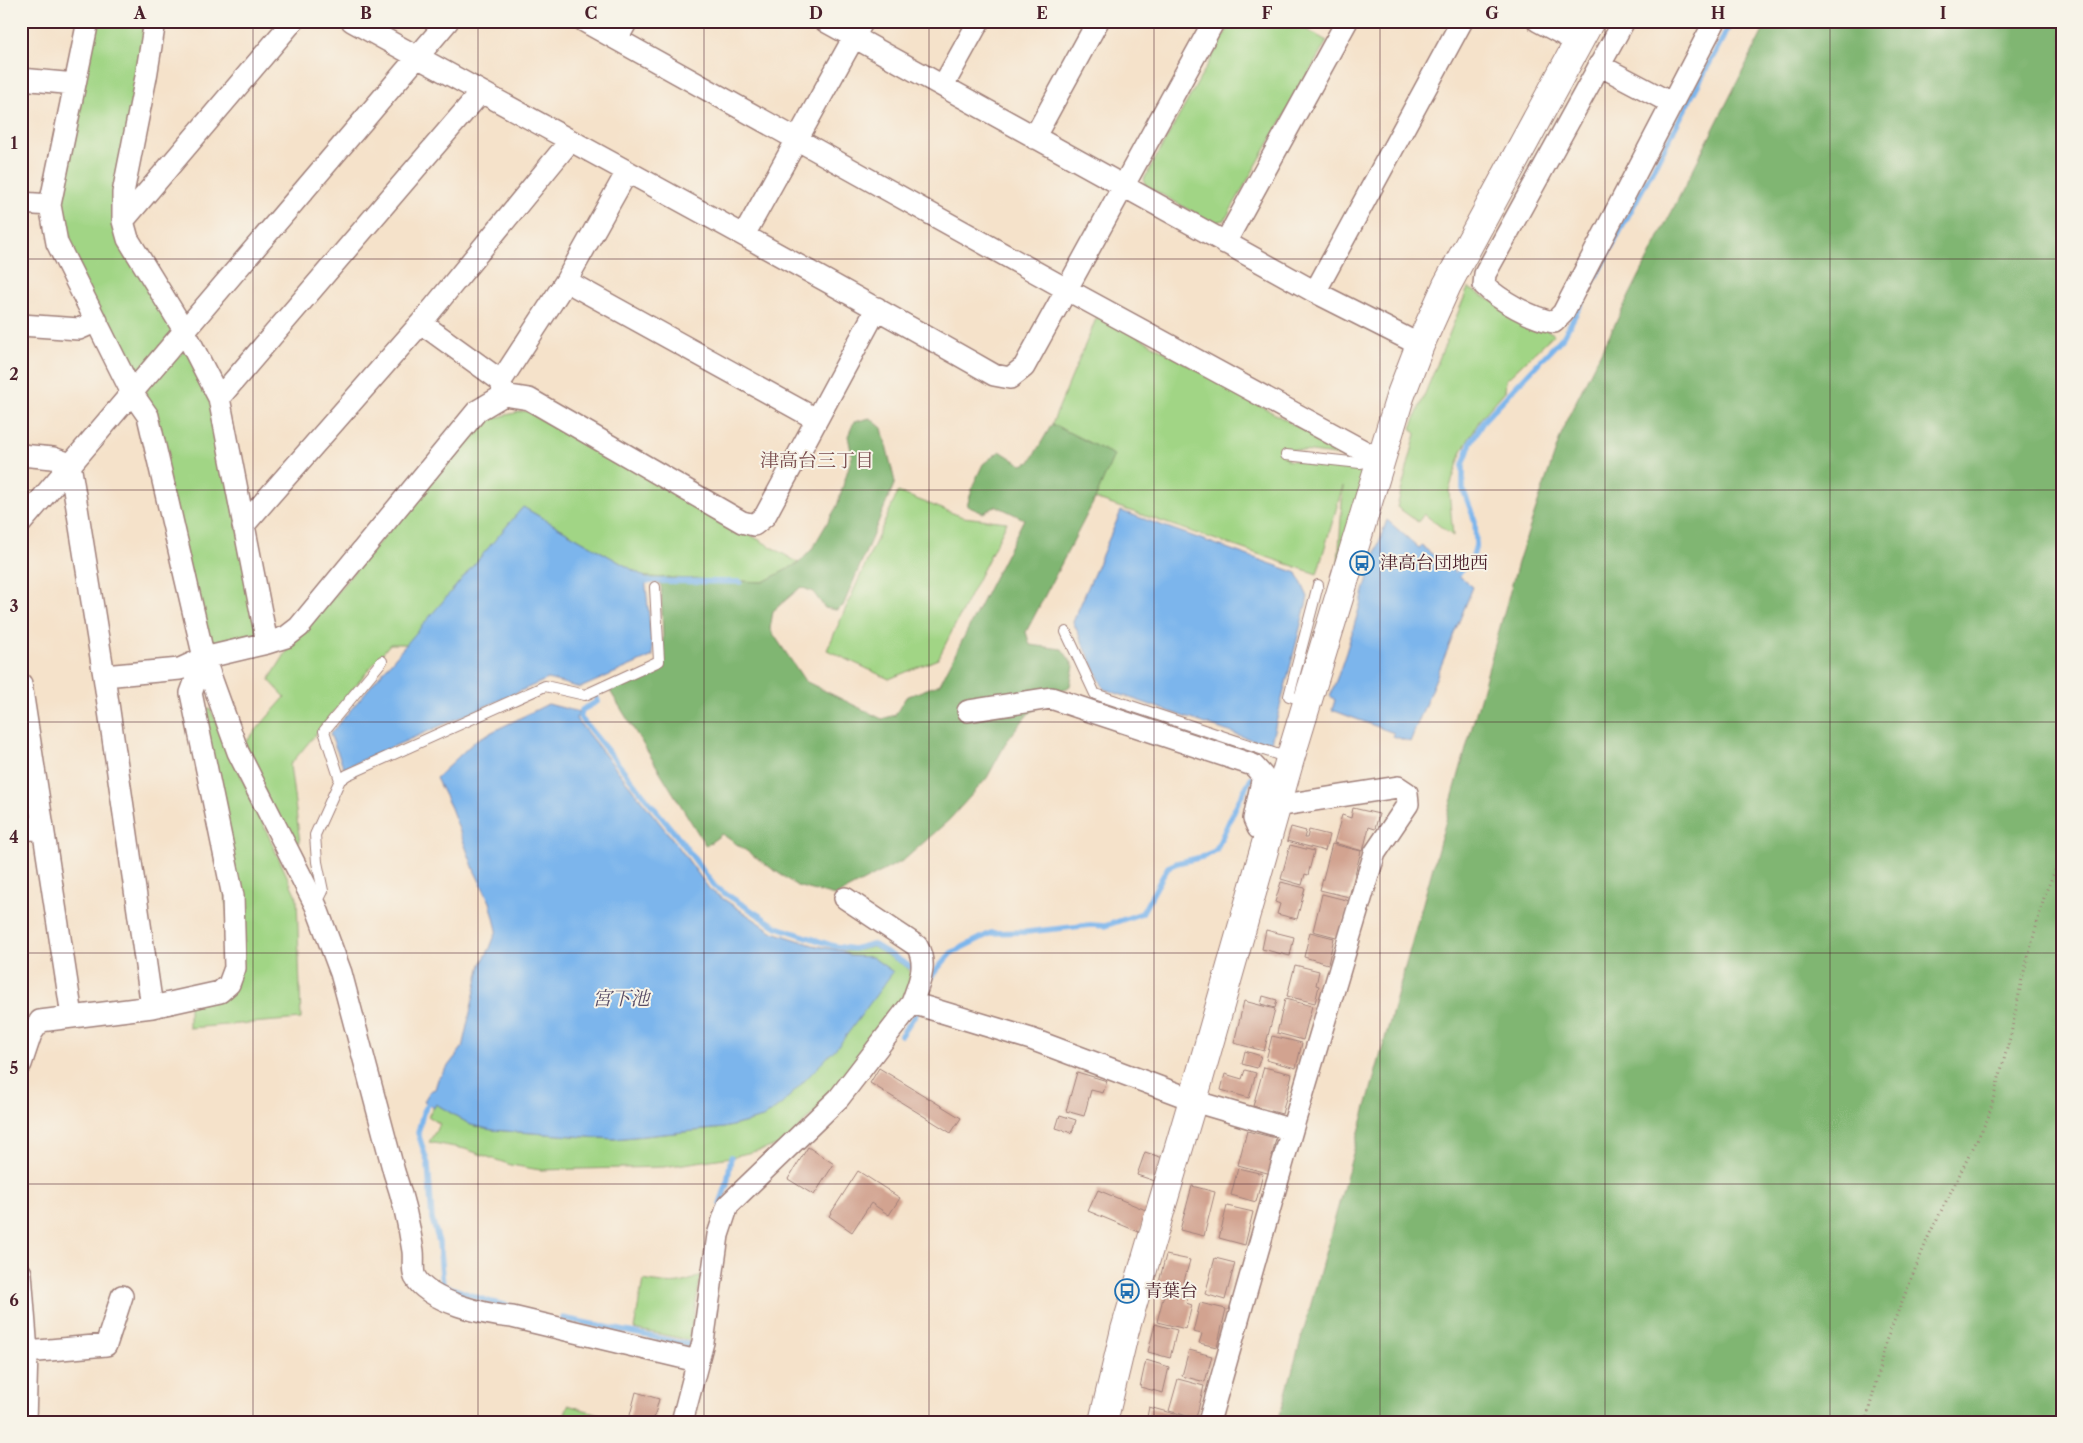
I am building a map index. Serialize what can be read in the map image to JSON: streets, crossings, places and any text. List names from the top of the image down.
{
  "districts": ["津高台三丁目"],
  "water": ["宮下池"],
  "places": {
    "bus stop": ["津高台団地西", "青葉台"]
  },
  "grid": {
    "columns": [
      "A",
      "B",
      "C",
      "D",
      "E",
      "F",
      "G",
      "H",
      "I"
    ],
    "rows": [
      "1",
      "2",
      "3",
      "4",
      "5",
      "6"
    ]
  }
}
